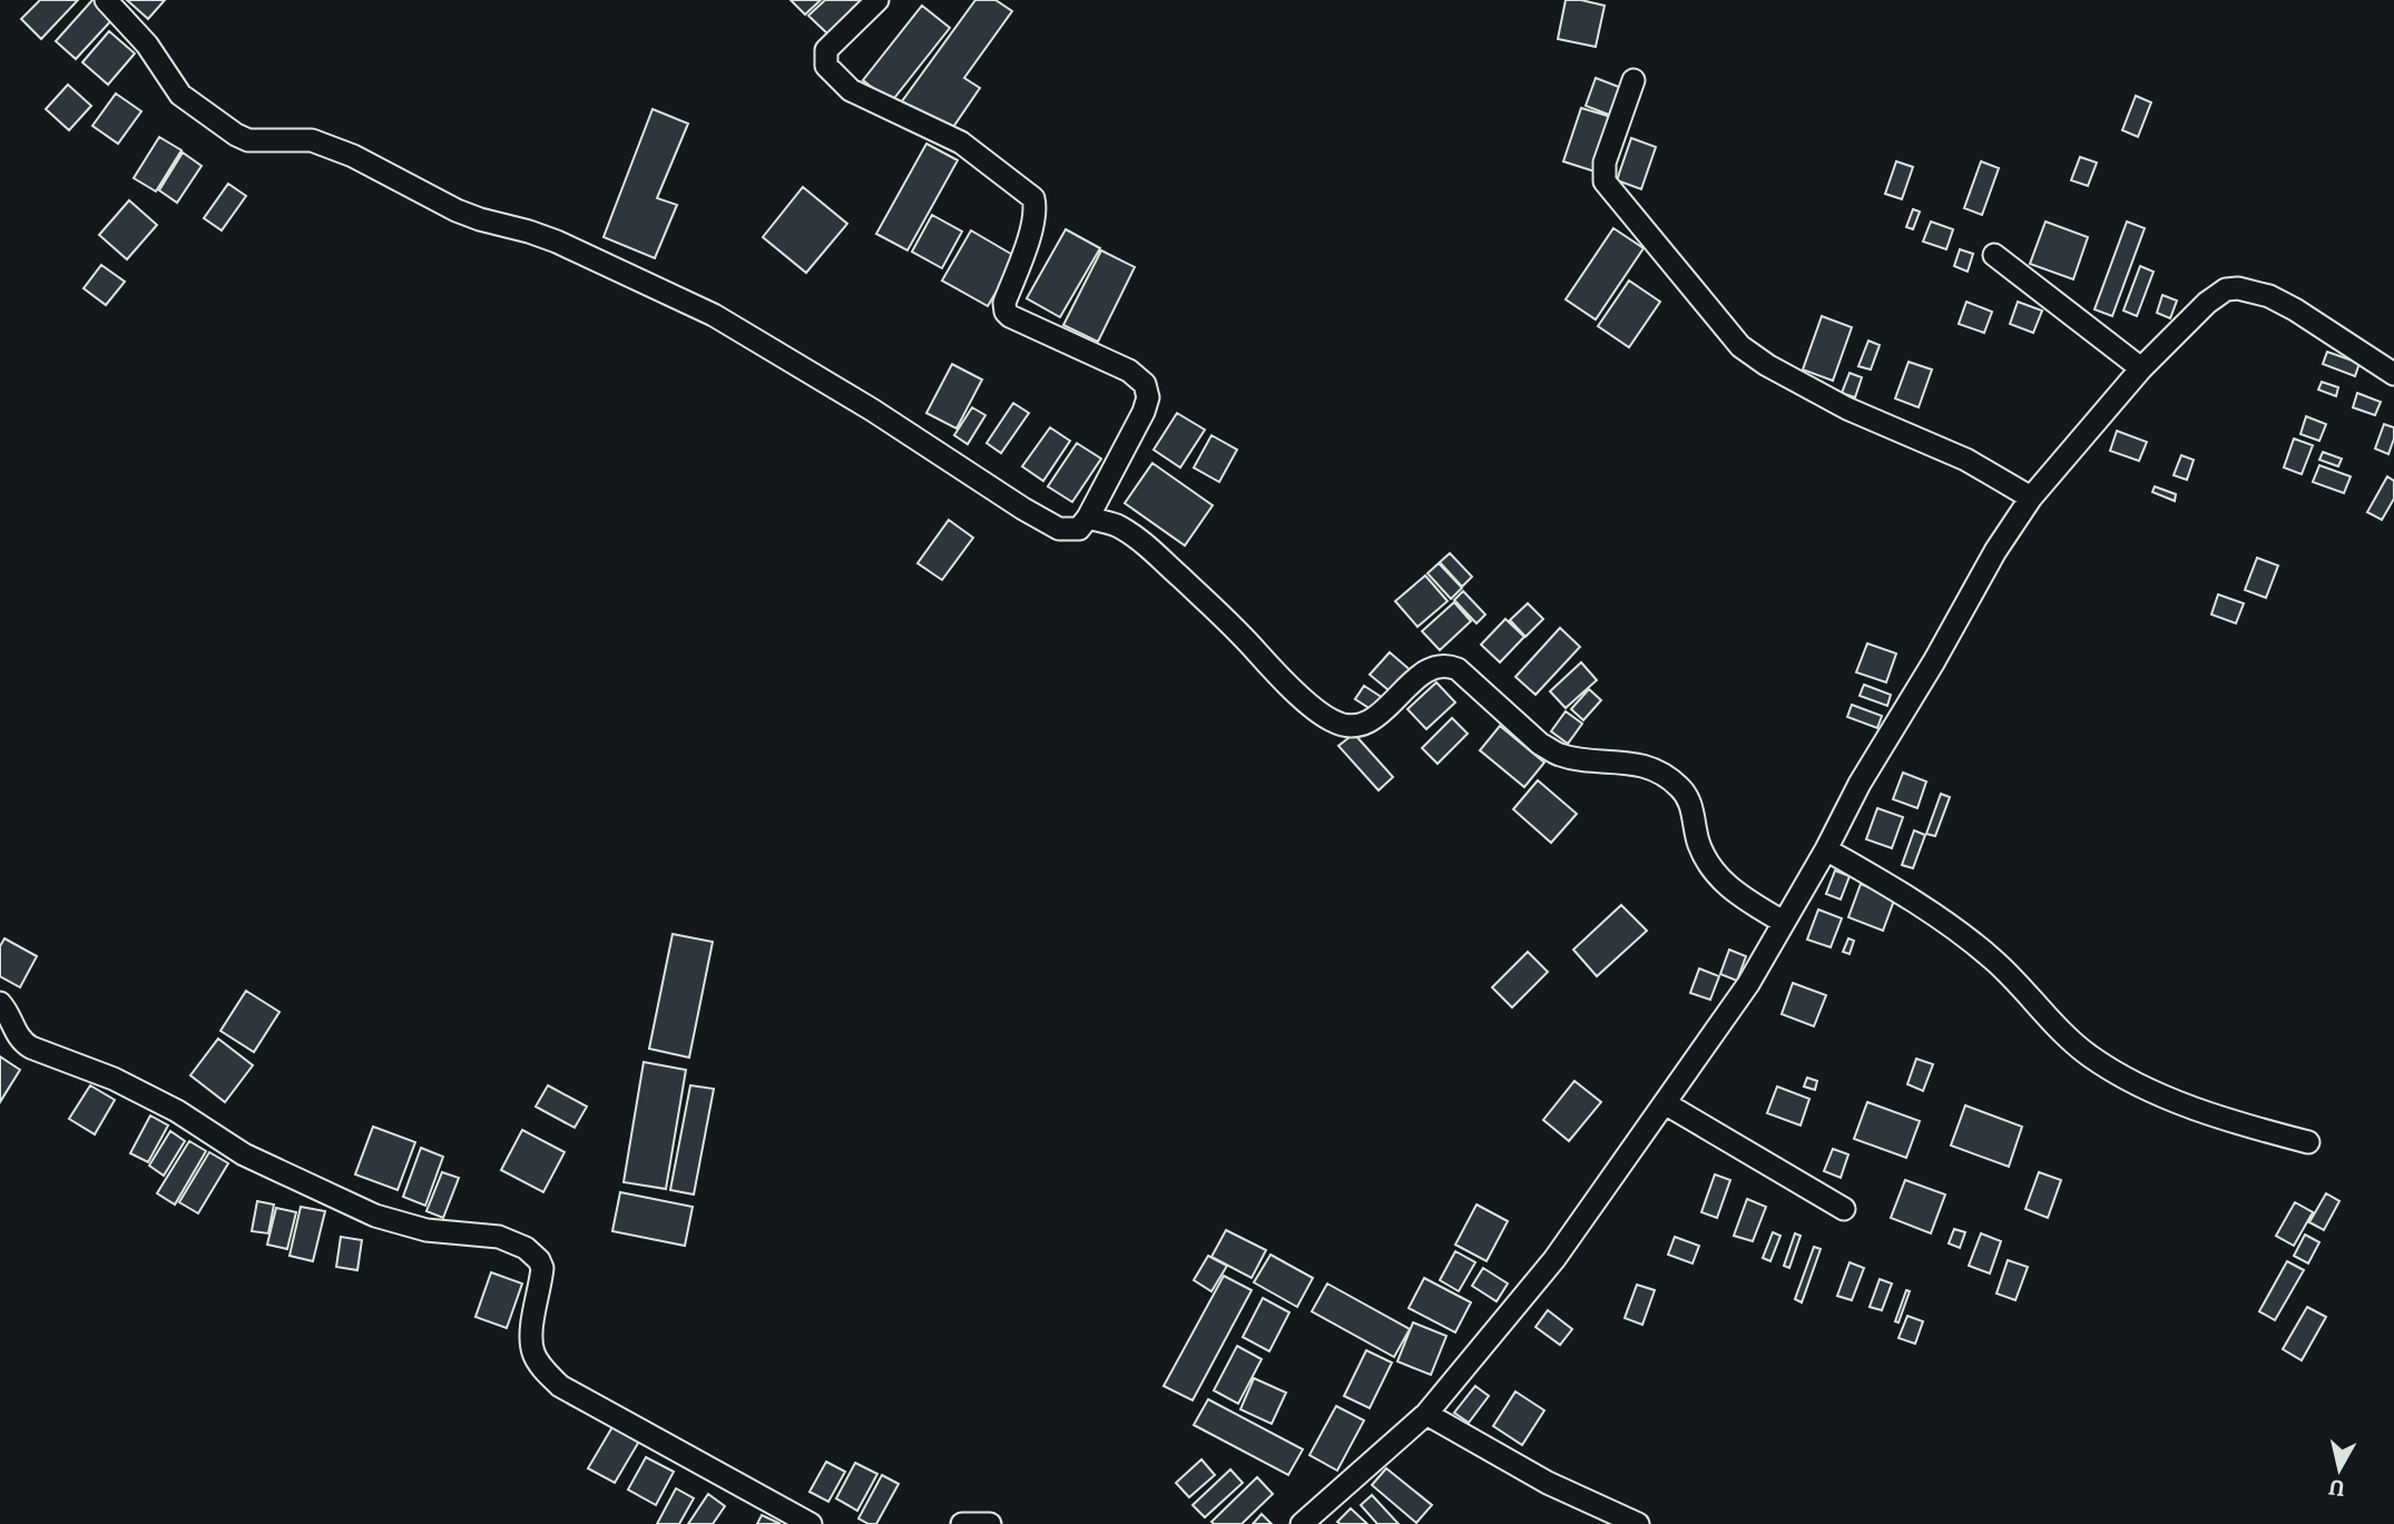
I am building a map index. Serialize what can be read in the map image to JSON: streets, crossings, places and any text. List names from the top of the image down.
{
  "north": "bottom"
}
